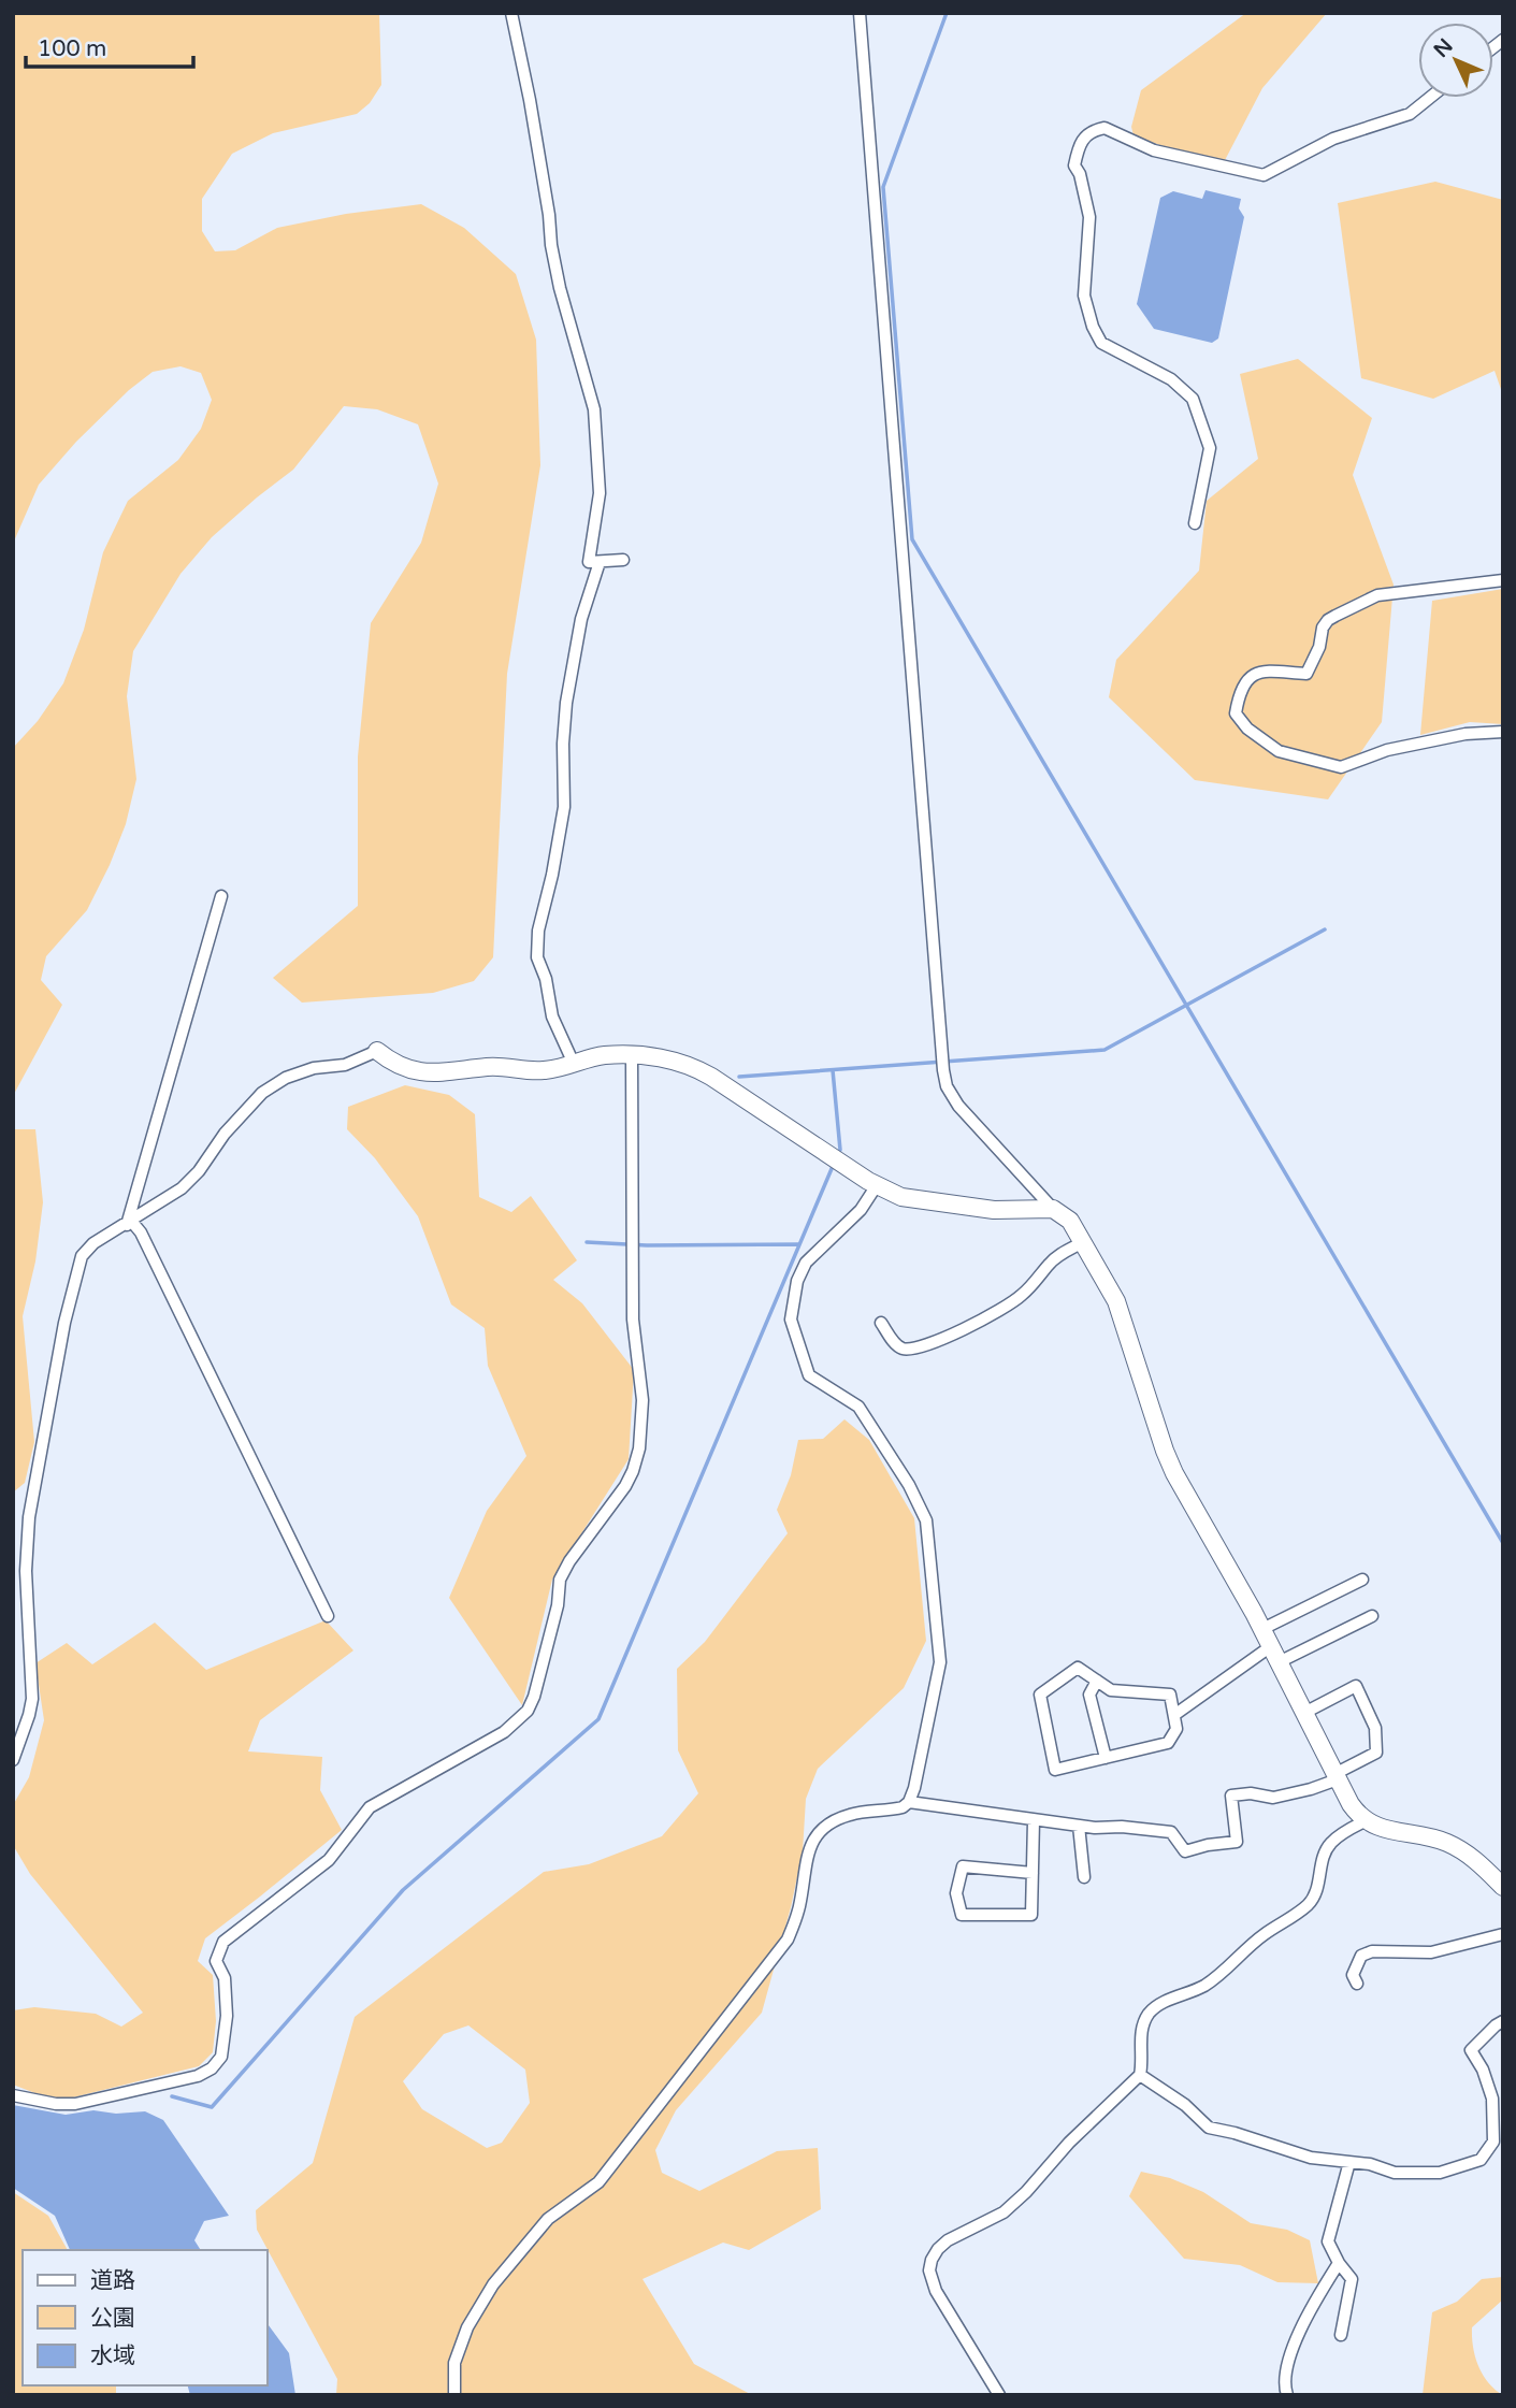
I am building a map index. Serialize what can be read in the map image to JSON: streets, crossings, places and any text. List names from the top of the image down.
{
  "legend": ["道路", "公園", "水域"],
  "scale_bar": "100 m",
  "north": "top left"
}
